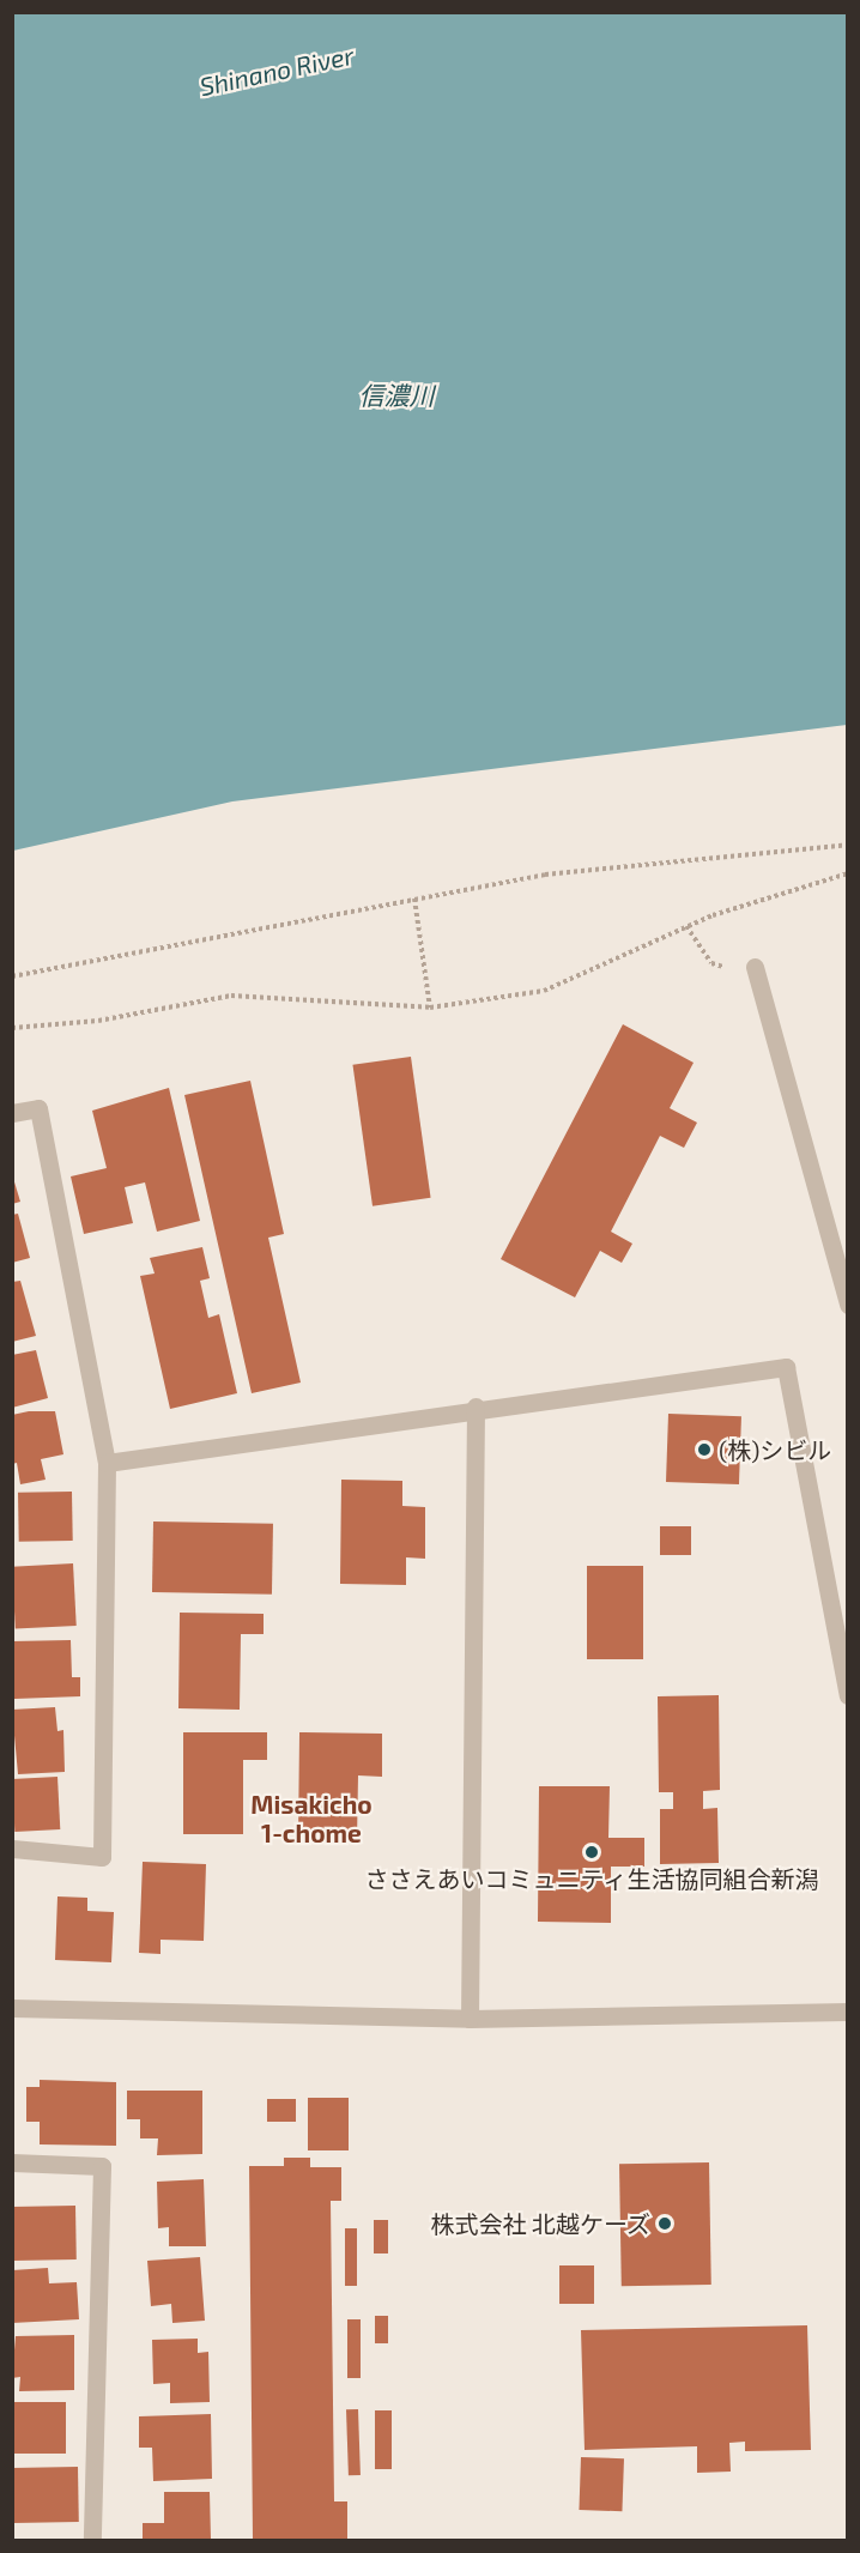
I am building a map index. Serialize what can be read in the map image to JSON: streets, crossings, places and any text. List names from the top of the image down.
{
  "districts": ["Misakicho 1-chome"],
  "water": ["Shinano River", "信濃川"],
  "places": ["(株)シビル", "ささえあいコミュニティ生活協同組合新潟", "株式会社 北越ケーズ"]
}
